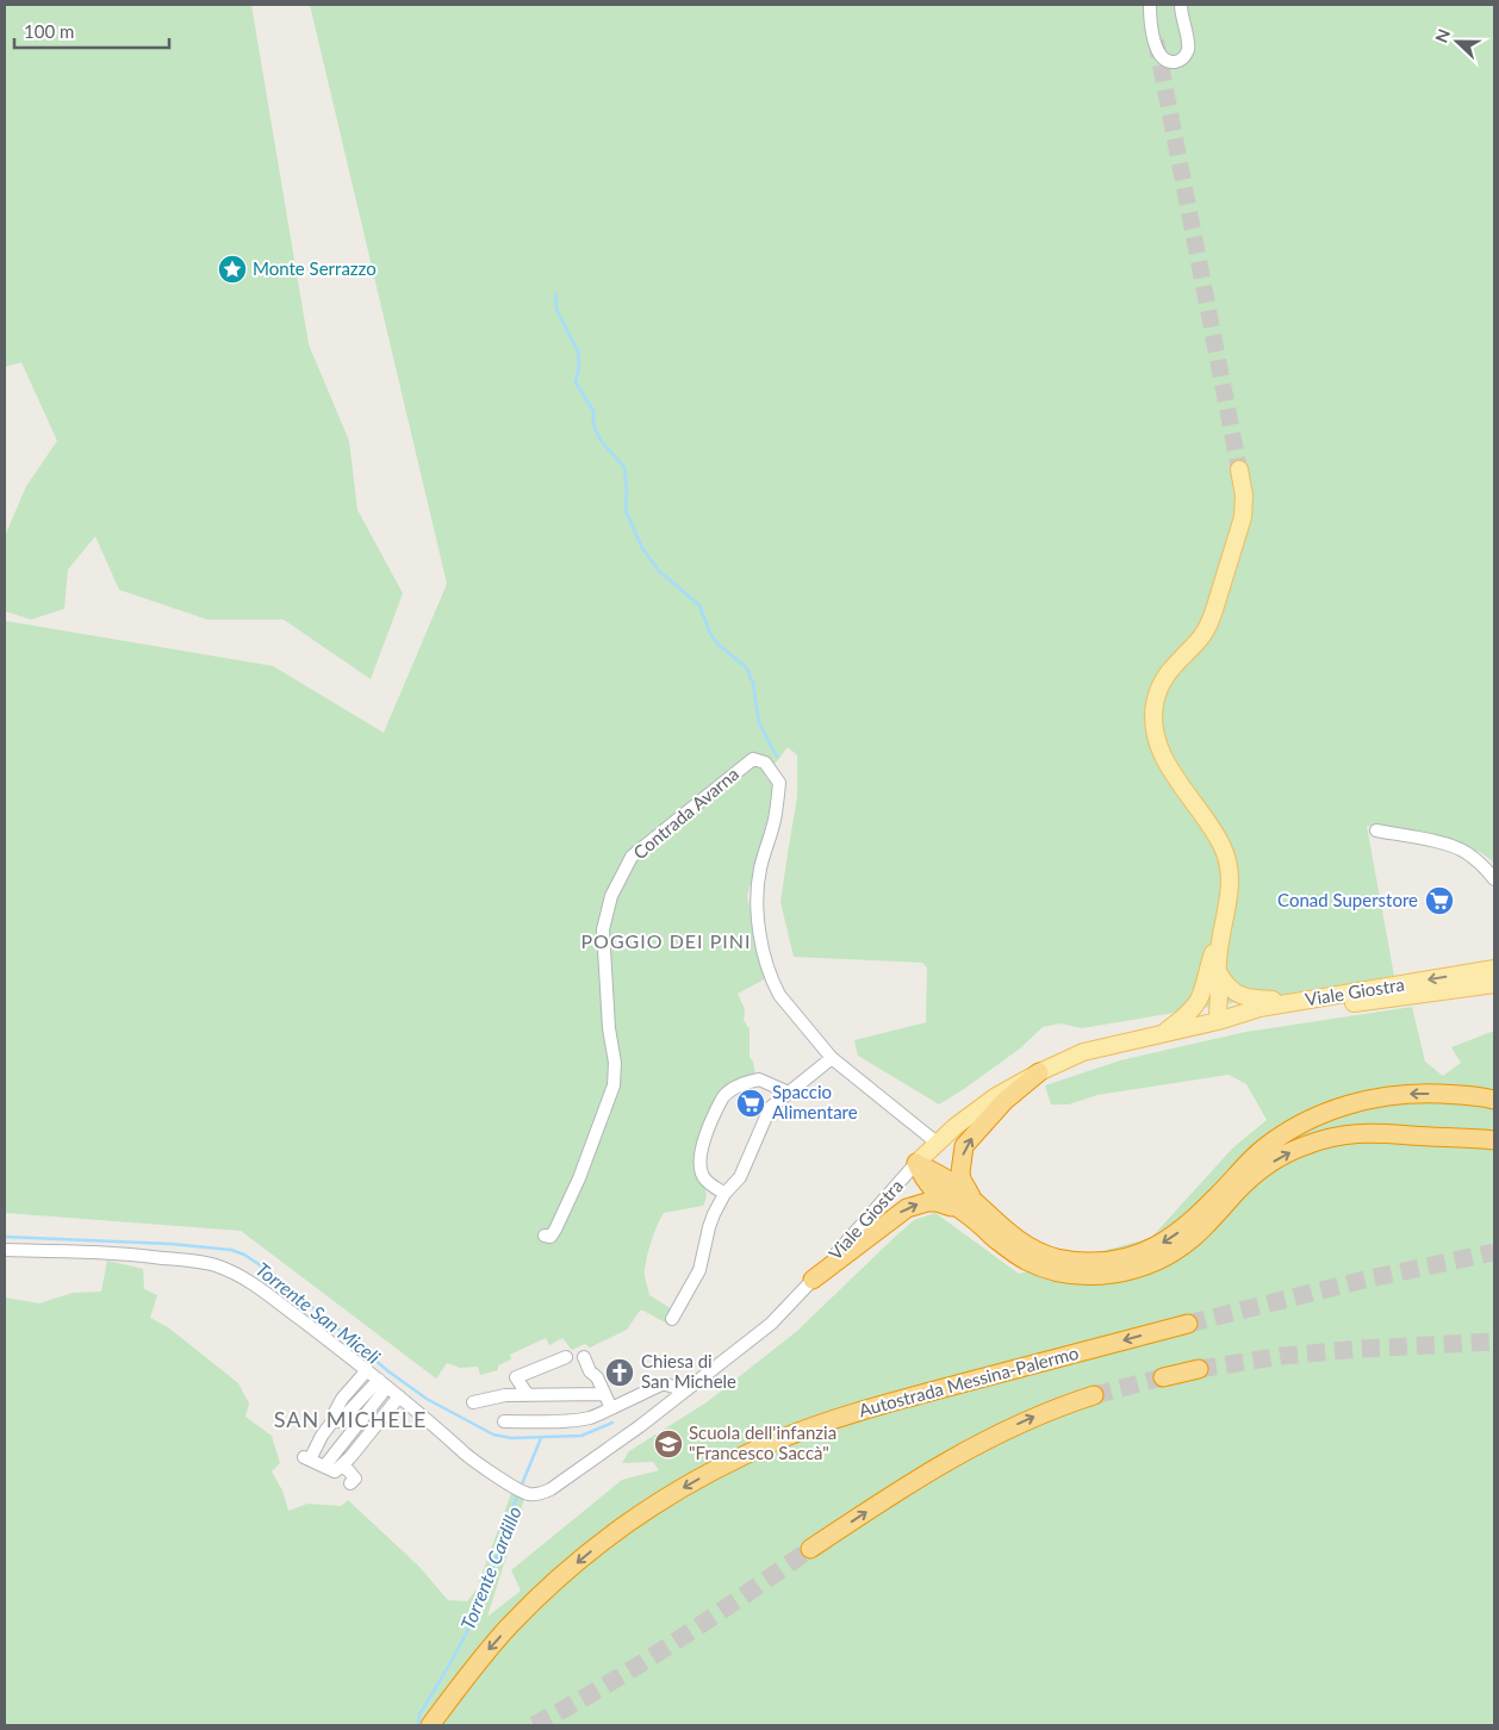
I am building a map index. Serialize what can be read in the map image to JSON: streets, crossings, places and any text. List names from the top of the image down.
{
  "streets": {
    "highway": ["Autostrada Messina-Palermo"],
    "main road": ["Viale Giostra"],
    "street": ["Contrada Avarna"]
  },
  "districts": ["POGGIO DEI PINI", "SAN MICHELE"],
  "water": ["Torrente San Miceli", "Torrente Cardillo"],
  "places": {
    "place": ["Monte Serrazzo"],
    "supermarket": ["Conad Superstore", "Spaccio Alimentare"],
    "church": ["Chiesa di San Michele"],
    "school or university": ["Scuola dell'infanzia \"Francesco Saccà\""]
  },
  "scale_bar": "100 m",
  "north": "left"
}
